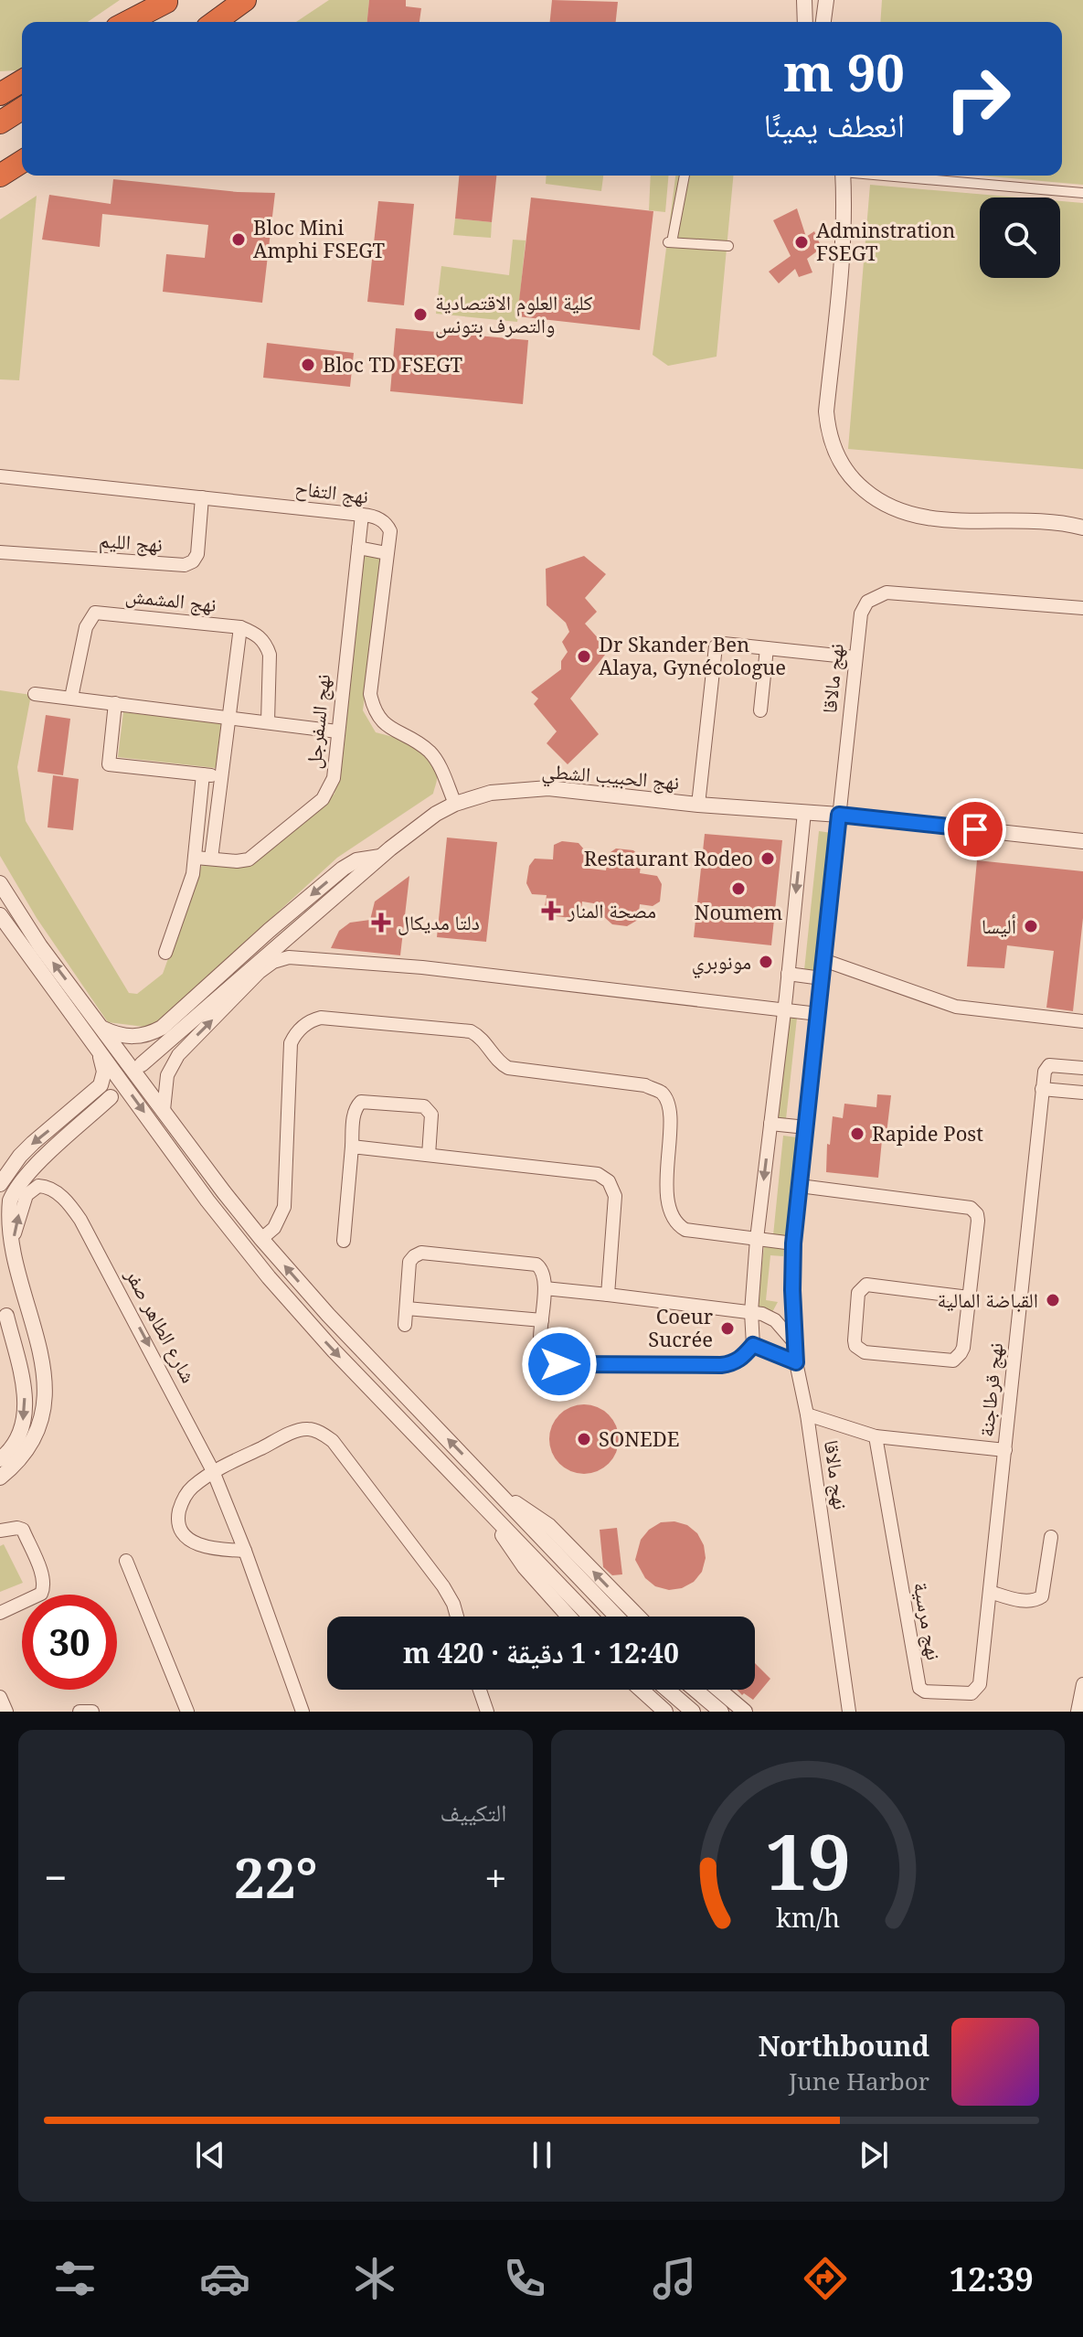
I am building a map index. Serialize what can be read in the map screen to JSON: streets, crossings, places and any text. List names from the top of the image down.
{
  "streets": {
    "street": [
      "نهج التفاح",
      "نهج الليم",
      "نهج المشمش",
      "نهج مالاقا",
      "نهج السفرجل",
      "نهج الحبيب الشطي",
      "شارع الطاهر صفر",
      "نهج قرطاجنة",
      "نهج مرسية"
    ]
  },
  "crossings": [
    ["نهج التفاح", "نهج الليم"],
    ["نهج التفاح", "نهج السفرجل"],
    ["نهج التفاح", "نهج الحبيب الشطي"],
    ["نهج المشمش", "نهج السفرجل"],
    ["نهج مالاقا", "نهج الحبيب الشطي"],
    ["نهج مالاقا", "نهج قرطاجنة"],
    ["نهج قرطاجنة", "نهج مرسية"]
  ],
  "places": {
    "other": [
      "Bloc Mini Amphi FSEGT",
      "Adminstration FSEGT",
      "كلية العلوم الاقتصادية والتصرف بتونس",
      "Bloc TD FSEGT",
      "Dr Skander Ben Alaya, Gynécologue",
      "Restaurant Rodeo",
      "Noumem",
      "أليسا",
      "مونوبري",
      "Rapide Post",
      "القباضة المالية",
      "Coeur Sucrée",
      "SONEDE"
    ],
    "health": ["مصحة المنار", "دلتا مديكال"]
  },
  "page": {
    "turn": ["90 m", "انعطف يمينًا"],
    "limit": "30",
    "trip": "12:40 · 1 دقيقة · 420 m",
    "tile": "التكييف",
    "heat": ["−", "22°", "+"],
    "song": ["Northbound", "June Harbor"],
    "tabs": "12:39",
    "gauge": ["19", "km/h"]
  }
}
